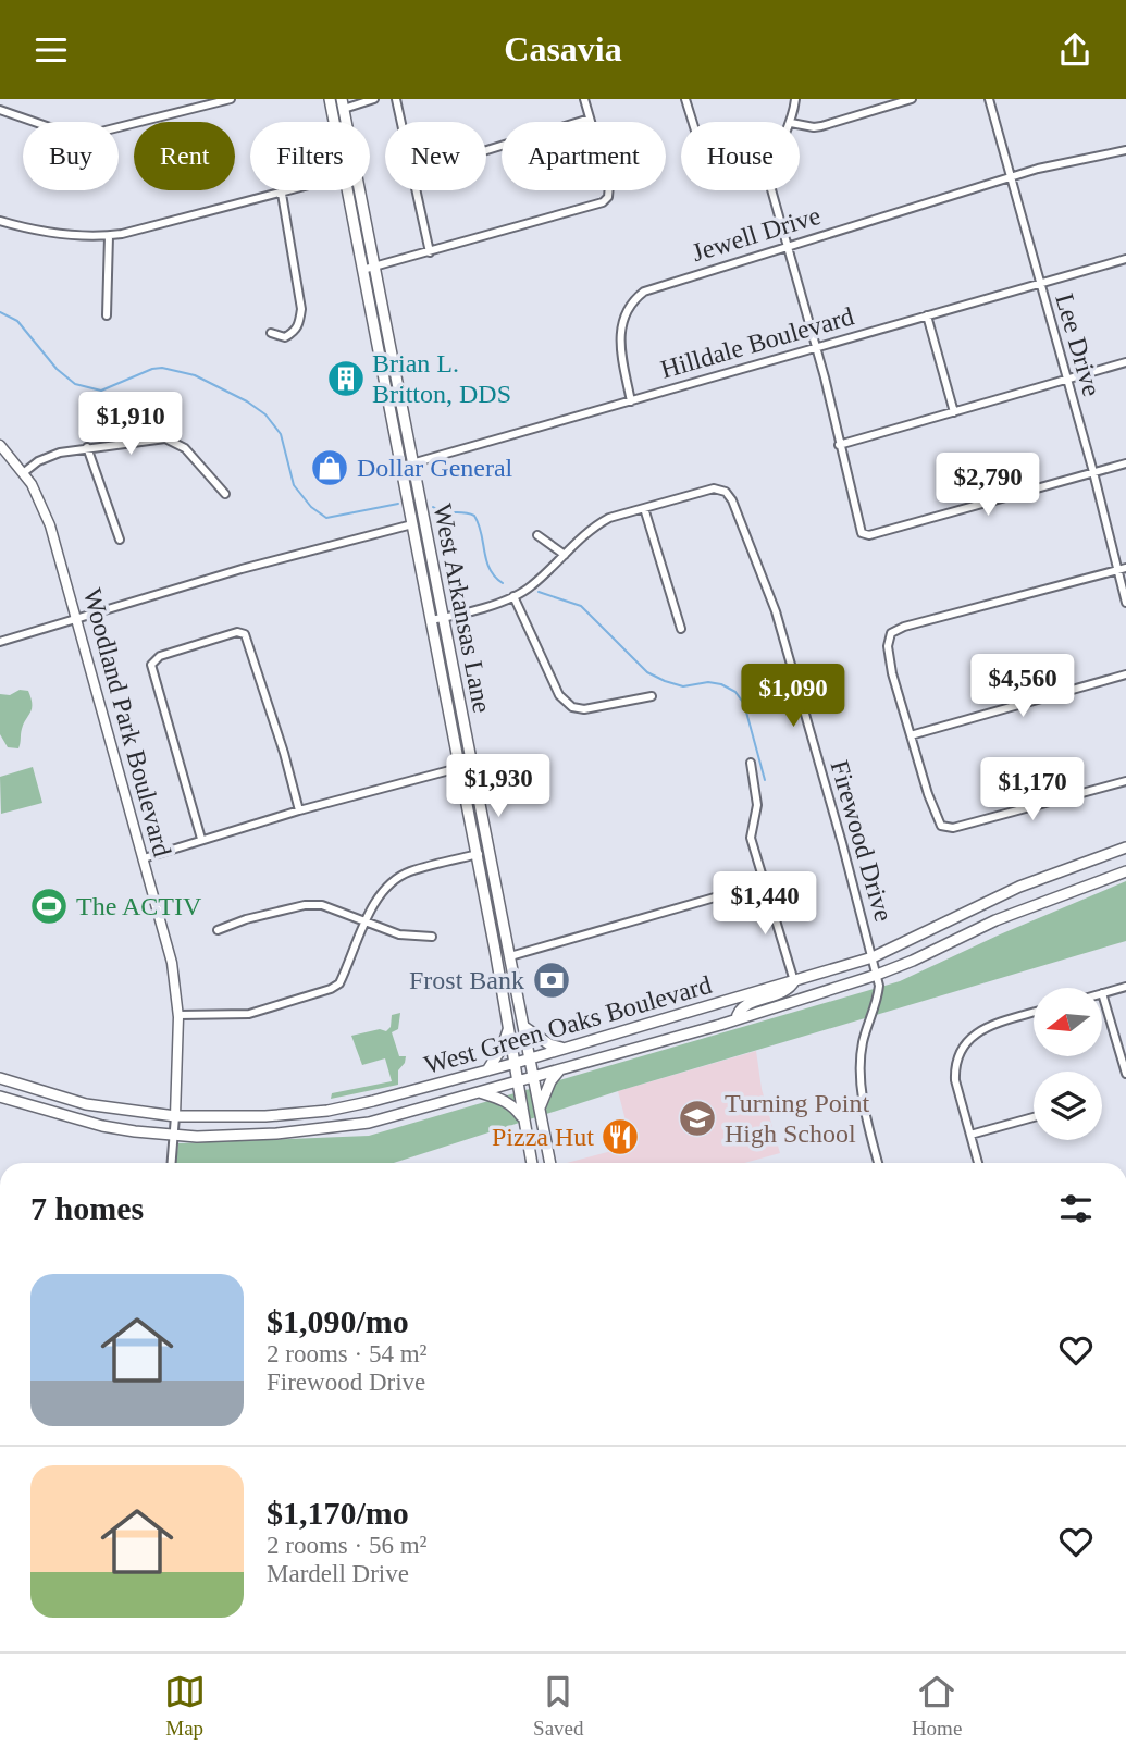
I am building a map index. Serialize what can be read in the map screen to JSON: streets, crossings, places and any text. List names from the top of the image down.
{
  "streets": {
    "main road": ["West Arkansas Lane", "West Green Oaks Boulevard"],
    "street": [
      "Jewell Drive",
      "Hilldale Boulevard",
      "Lee Drive",
      "Woodland Park Boulevard",
      "Firewood Drive"
    ]
  },
  "crossings": [
    ["Jewell Drive", "Hilldale Boulevard"],
    ["Jewell Drive", "Lee Drive"],
    ["Hilldale Boulevard", "Lee Drive"],
    ["Hilldale Boulevard", "West Arkansas Lane"],
    ["West Arkansas Lane", "West Green Oaks Boulevard"],
    ["Woodland Park Boulevard", "West Green Oaks Boulevard"],
    ["Firewood Drive", "West Green Oaks Boulevard"]
  ],
  "places": {
    "building": ["Brian L. Britton, DDS"],
    "shop": ["Dollar General"],
    "sports": ["The ACTIV"],
    "bank": ["Frost Bank"],
    "school or university": ["Turning Point High School"],
    "restaurant": ["Pizza Hut"]
  },
  "north": "left",
  "page": {
    "header": "Casavia",
    "chip": [
      "Buy",
      "Rent",
      "Filters",
      "New",
      "Apartment",
      "House"
    ],
    "price": [
      "$1,910",
      "$2,790",
      "$4,560",
      "$1,090",
      "$1,930",
      "$1,170",
      "$1,440"
    ],
    "heading": "7 homes",
    "list": [
      {
        "name": "$1,090/mo",
        "note": "2 rooms · 54 m² · Firewood Drive"
      },
      {
        "name": "$1,170/mo",
        "note": "2 rooms · 56 m² · Mardell Drive"
      }
    ],
    "tabs": ["Map", "Saved", "Home"]
  }
}
